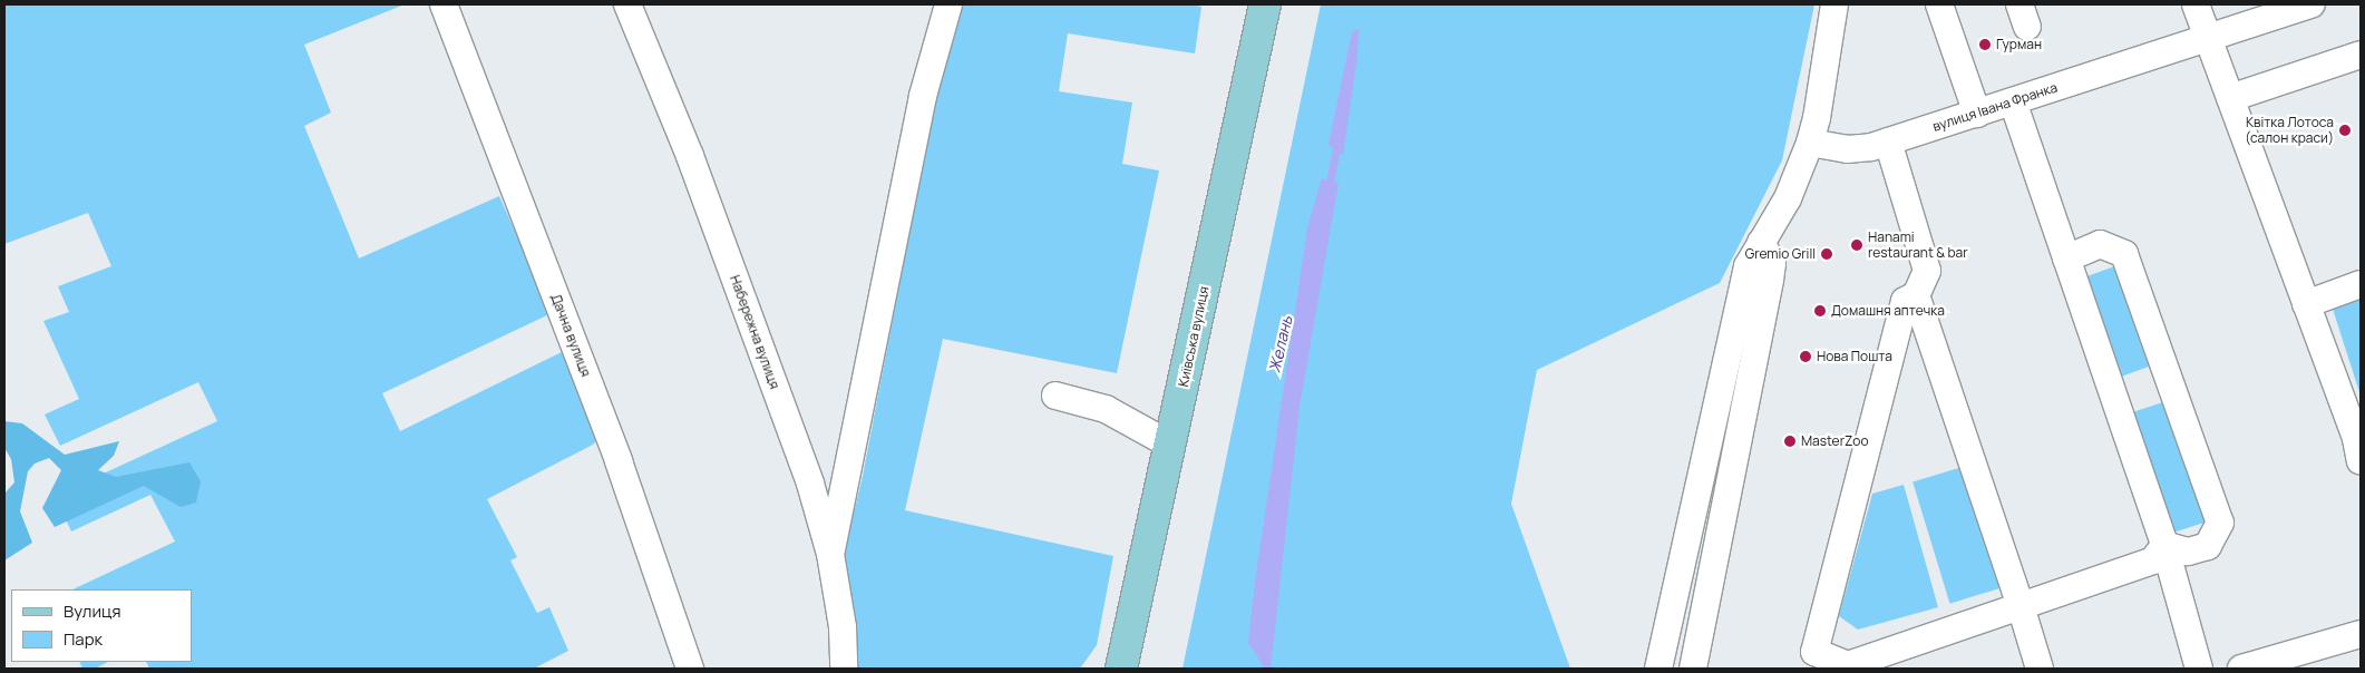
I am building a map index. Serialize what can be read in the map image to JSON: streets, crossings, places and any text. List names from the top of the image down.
{
  "streets": {
    "main road": ["Київська вулиця"],
    "street": ["вулиця Івана Франка", "Набережна вулиця", "Дачна вулиця"]
  },
  "water": ["Желань"],
  "places": [
    "Гурман",
    "Квітка Лотоса (салон краси)",
    "Hanami restaurant & bar",
    "Gremio Grill",
    "Домашня аптечка",
    "Нова Пошта",
    "MasterZoo"
  ],
  "legend": ["Вулиця", "Парк"]
}
